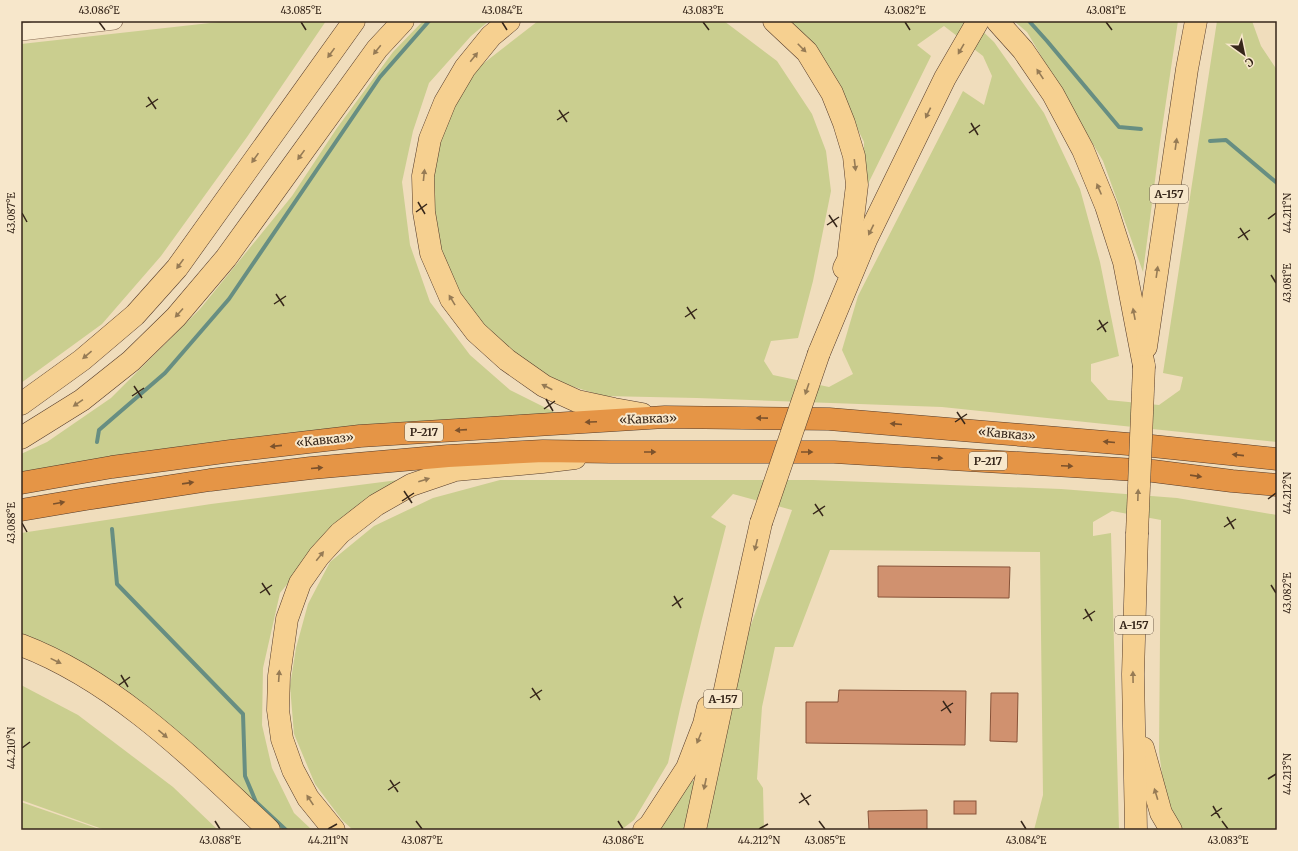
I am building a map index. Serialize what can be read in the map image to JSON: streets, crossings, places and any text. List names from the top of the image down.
{
  "streets": {
    "highway": ["«Кавказ»", "Р-217"],
    "main road": ["А-157"]
  },
  "north": "bottom right",
  "coordinates": [
    "43.086°E",
    "43.085°E",
    "43.084°E",
    "43.083°E",
    "43.082°E",
    "43.081°E",
    "43.087°E",
    "44.211°N",
    "44.212°N",
    "43.088°E",
    "44.210°N",
    "44.213°N"
  ]
}
